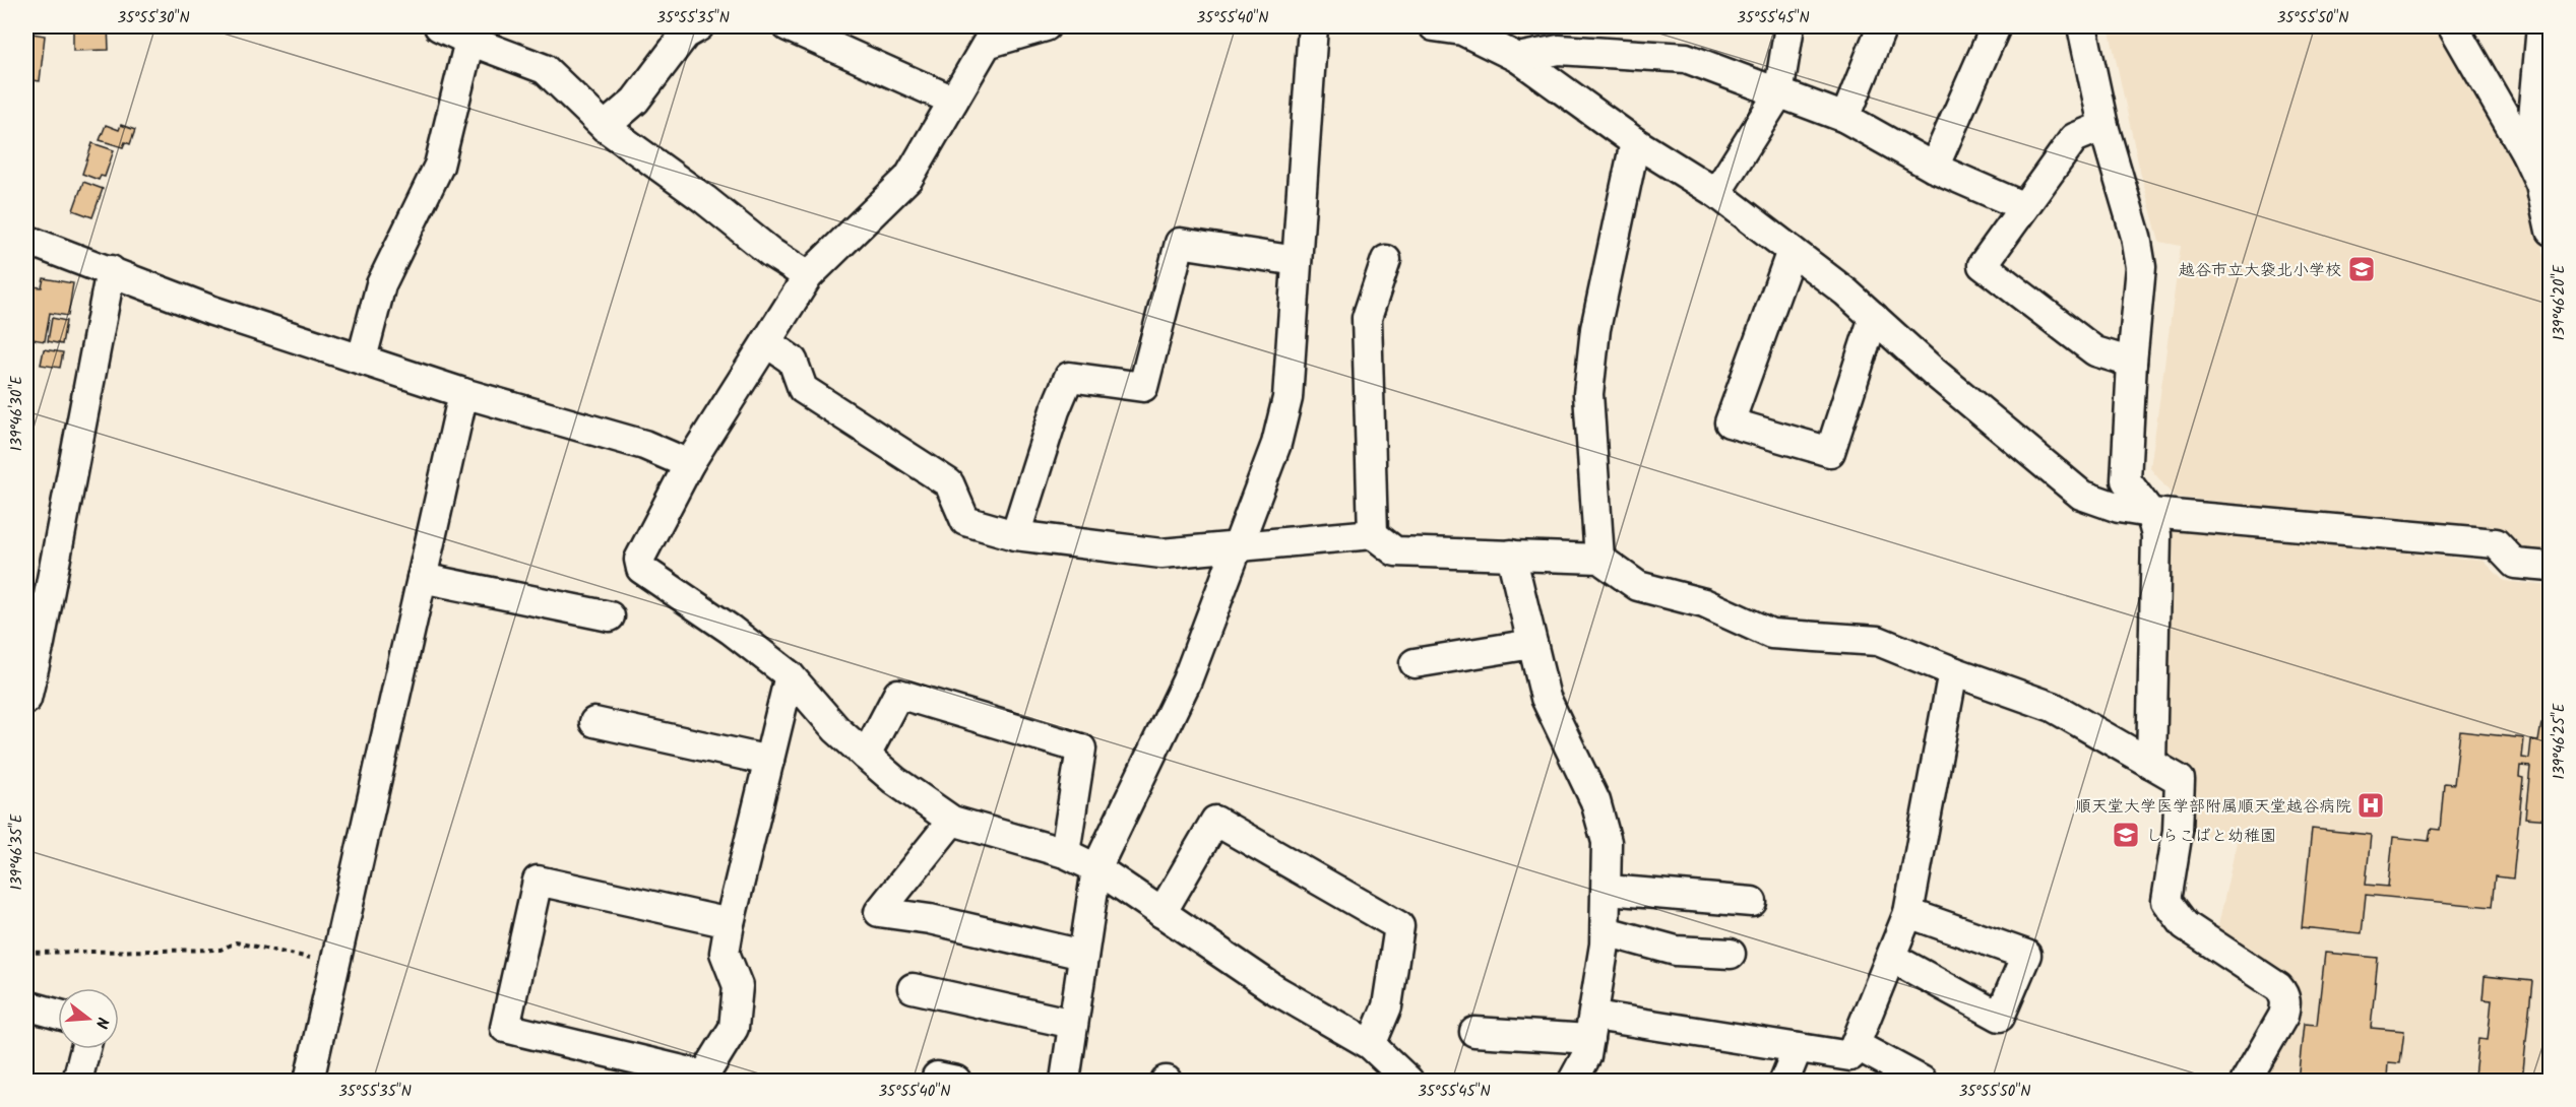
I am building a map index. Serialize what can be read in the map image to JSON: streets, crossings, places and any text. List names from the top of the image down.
{
  "places": {
    "school or university": ["越谷市立大袋北小学校", "しらこばと幼稚園"],
    "hospital": ["順天堂大学医学部附属順天堂越谷病院"]
  },
  "north": "right",
  "coordinates": [
    "35°55'30\"N",
    "35°55'35\"N",
    "35°55'40\"N",
    "35°55'45\"N",
    "35°55'50\"N",
    "139°46'20\"E",
    "139°46'30\"E",
    "139°46'25\"E",
    "139°46'35\"E"
  ]
}
